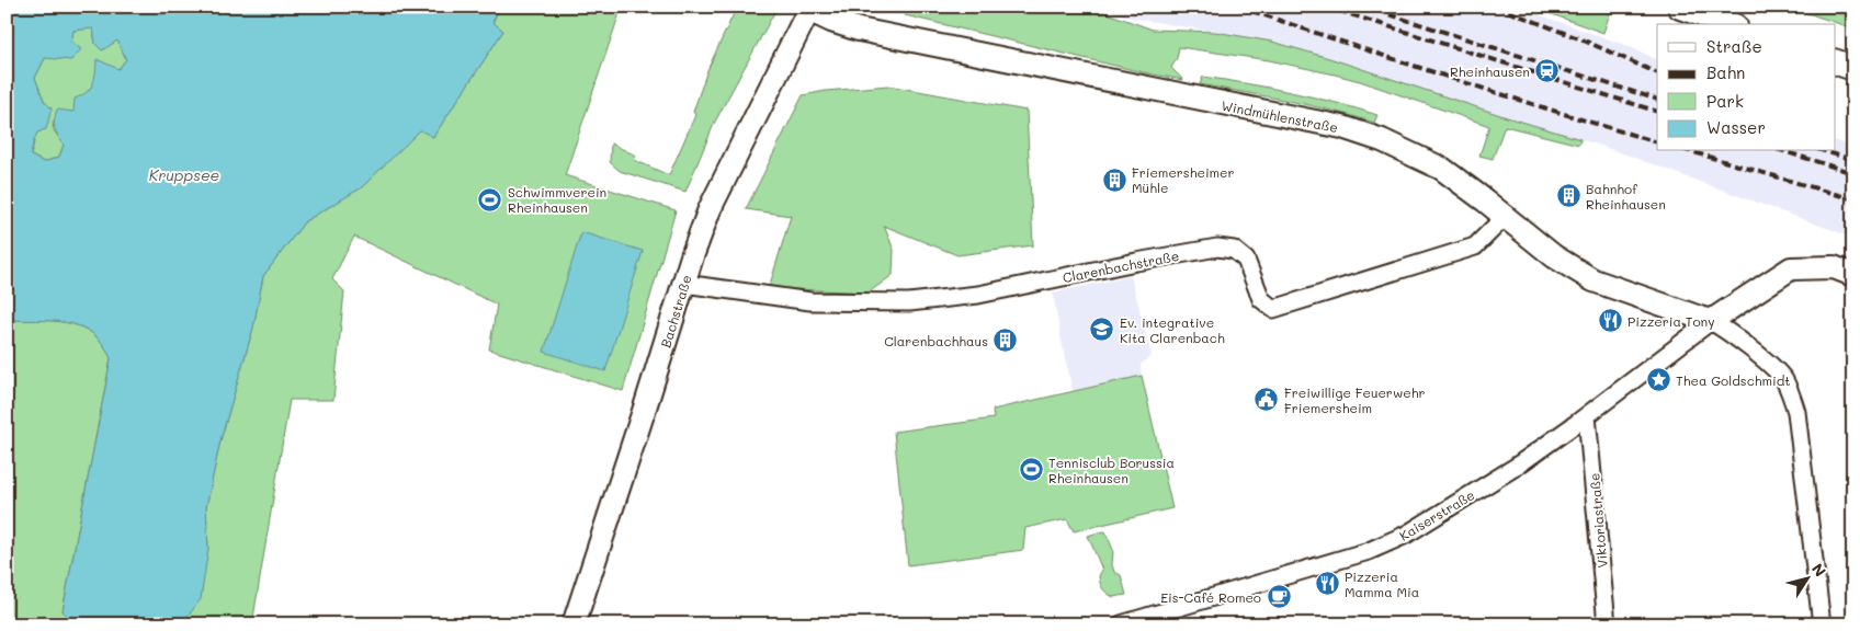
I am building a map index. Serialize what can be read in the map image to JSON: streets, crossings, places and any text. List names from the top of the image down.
{
  "streets": {
    "street": [
      "Windmühlenstraße",
      "Clarenbachstraße",
      "Bachstraße",
      "Kaiserstraße",
      "Viktoriastraße"
    ]
  },
  "crossings": [
    ["Windmühlenstraße", "Clarenbachstraße"],
    ["Windmühlenstraße", "Bachstraße"],
    ["Windmühlenstraße", "Kaiserstraße"],
    ["Clarenbachstraße", "Bachstraße"],
    ["Kaiserstraße", "Viktoriastraße"]
  ],
  "water": ["Kruppsee"],
  "places": {
    "station": ["Rheinhausen"],
    "building": ["Friemersheimer Mühle", "Bahnhof Rheinhausen", "Clarenbachhaus"],
    "sports": ["Schwimmverein Rheinhausen", "Tennisclub Borussia Rheinhausen"],
    "restaurant": ["Pizzeria Tony", "Pizzeria Mamma Mia"],
    "school or university": ["Ev. integrative Kita Clarenbach"],
    "place": ["Thea Goldschmidt"],
    "public building": ["Freiwillige Feuerwehr Friemersheim"],
    "cafe": ["Eis-Café Romeo"]
  },
  "legend": [
    "Straße",
    "Bahn",
    "Park",
    "Wasser"
  ],
  "north": "top right"
}
